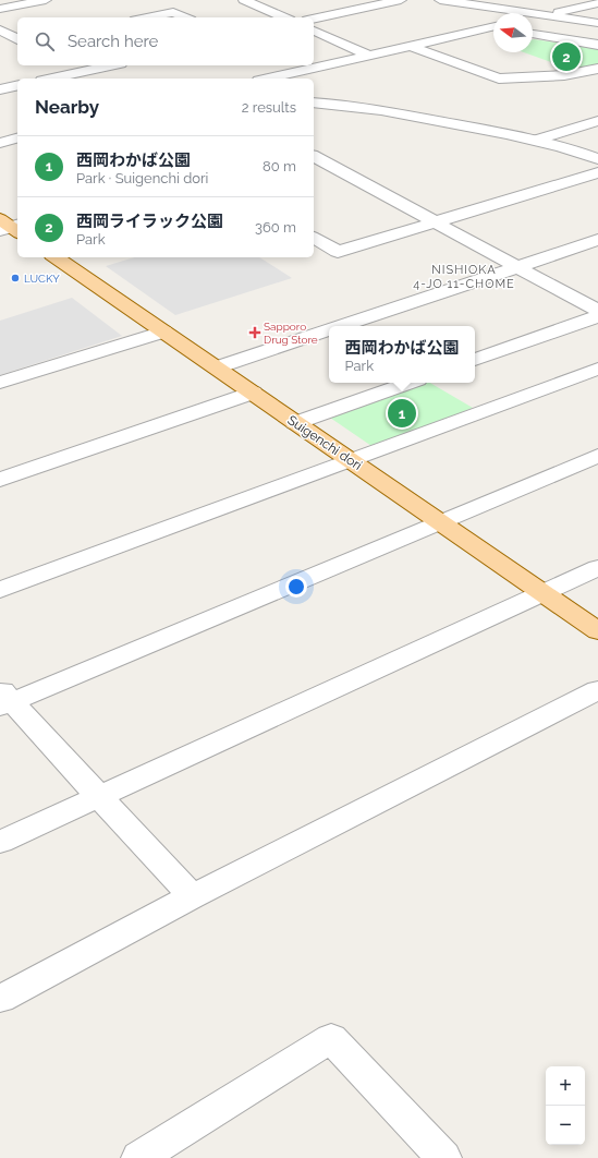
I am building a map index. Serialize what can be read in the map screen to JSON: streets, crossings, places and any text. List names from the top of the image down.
{
  "streets": {
    "main road": ["Suigenchi dori"]
  },
  "districts": ["NISHIOKA 4-JO 11-CHOME"],
  "places": {
    "other": ["LUCKY"],
    "health": ["Sapporo Drug Store"]
  },
  "north": "left",
  "page": {
    "search": "Search here",
    "pins": ["2", "1"],
    "heading": ["Nearby", "2 results"],
    "list": [
      {
        "mark": "1",
        "name": "西岡わかば公園",
        "note": "Park · Suigenchi dori",
        "value": "80 m"
      },
      {
        "mark": "2",
        "name": "西岡ライラック公園",
        "note": "Park",
        "value": "360 m"
      }
    ],
    "popup": ["西岡わかば公園", "Park"],
    "map_buttons": ["+", "−"]
  }
}
